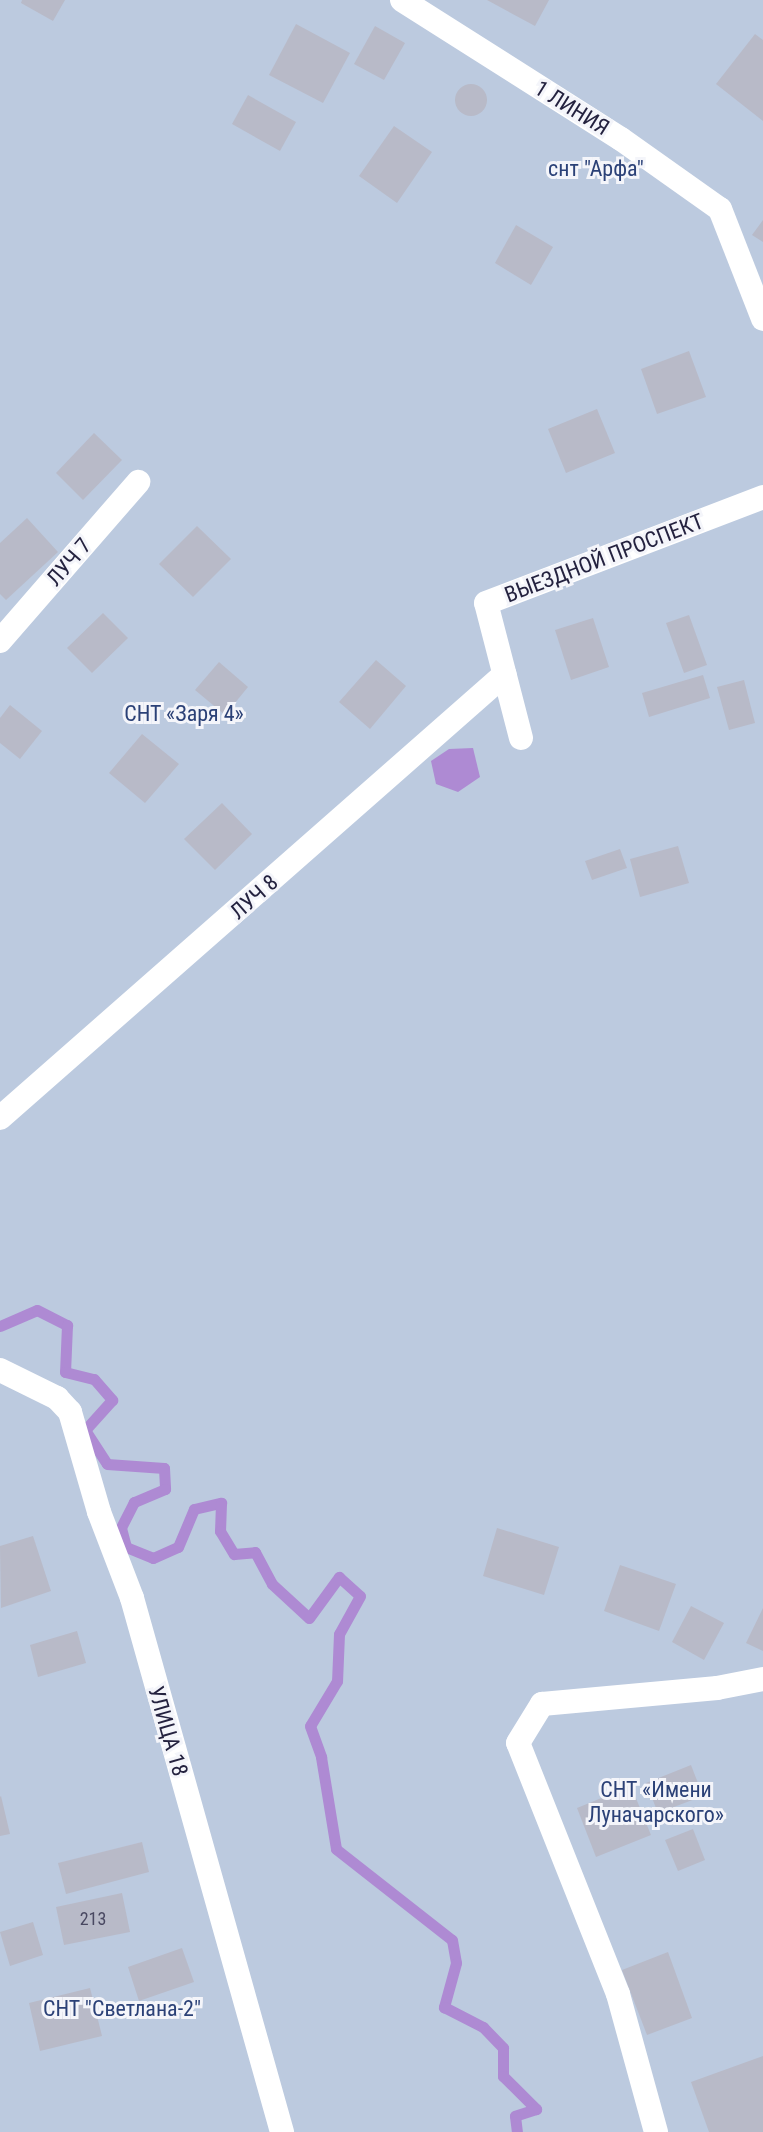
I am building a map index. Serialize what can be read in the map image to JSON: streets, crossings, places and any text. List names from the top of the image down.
{
  "streets": {
    "street": [
      "1 ЛИНИЯ",
      "ВЫЕЗДНОЙ ПРОСПЕКТ",
      "ЛУЧ 7",
      "ЛУЧ 8",
      "УЛИЦА 18"
    ]
  },
  "crossings": [
    ["ВЫЕЗДНОЙ ПРОСПЕКТ", "ЛУЧ 8"]
  ],
  "parks": [
    "снт \"Арфа\"",
    "СНТ «Заря 4»",
    "СНТ «Имени Луначарского»",
    "СНТ \"Светлана-2\""
  ],
  "house_numbers": ["213"]
}
